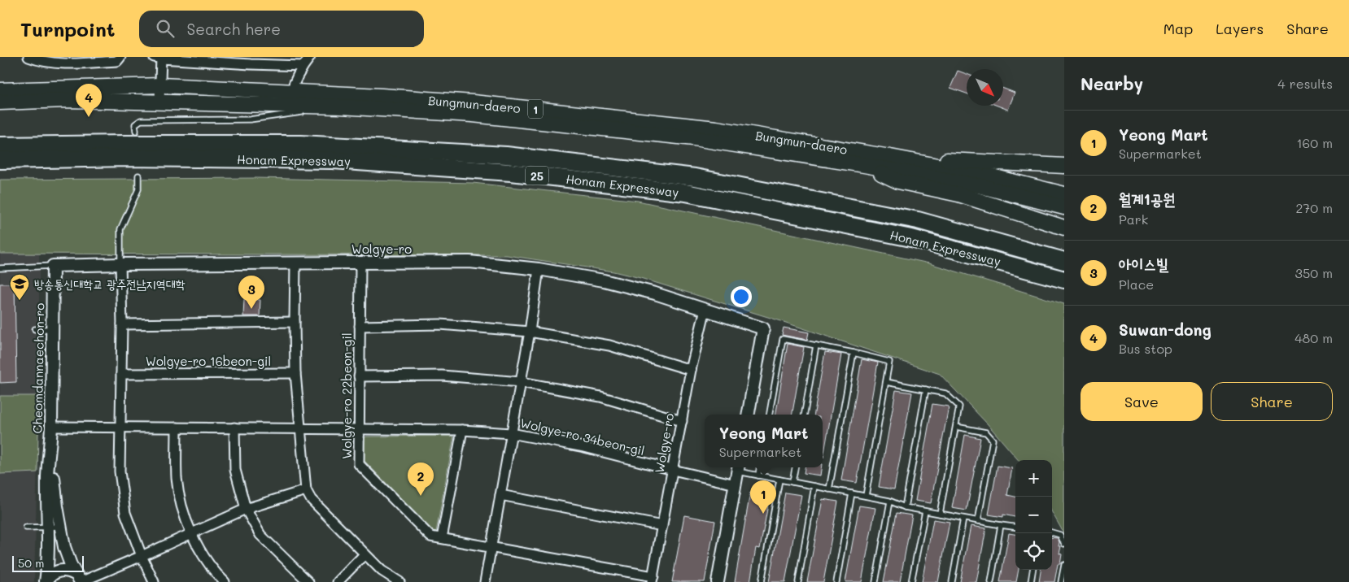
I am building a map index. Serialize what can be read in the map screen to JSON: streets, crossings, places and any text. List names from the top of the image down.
{
  "streets": {
    "highway": ["Honam Expressway", "25"],
    "main road": ["Bungmun-daero", "1"],
    "street": [
      "Wolgye-ro",
      "Wolgye-ro 16beon-gil",
      "Cheomdannaechon-ro",
      "Wolgye-ro 22beon-gil",
      "Wolgye-ro 34beon-gil"
    ]
  },
  "crossings": [
    ["Wolgye-ro", "Cheomdannaechon-ro"],
    ["Wolgye-ro", "Wolgye-ro 22beon-gil"],
    ["Wolgye-ro", "Wolgye-ro 34beon-gil"],
    ["Cheomdannaechon-ro", "Wolgye-ro 34beon-gil"],
    ["Wolgye-ro 22beon-gil", "Wolgye-ro 34beon-gil"]
  ],
  "places": {
    "school or university": ["방송통신대학교 광주전남지역대학"]
  },
  "scale_bar": "50 m",
  "north": "bottom right",
  "page": {
    "header": "Turnpoint",
    "search": "Search here",
    "nav": ["Map", "Layers", "Share"],
    "heading": ["Nearby", "4 results"],
    "pins": [
      "4",
      "3",
      "2",
      "1"
    ],
    "list": [
      {
        "mark": "1",
        "name": "Yeong Mart",
        "note": "Supermarket",
        "value": "160 m"
      },
      {
        "mark": "2",
        "name": "월계1공원",
        "note": "Park",
        "value": "270 m"
      },
      {
        "mark": "3",
        "name": "아이스빌",
        "note": "Place",
        "value": "350 m"
      },
      {
        "mark": "4",
        "name": "Suwan-dong",
        "note": "Bus stop",
        "value": "480 m"
      }
    ],
    "buttons": ["Save", "Share"],
    "popup": ["Yeong Mart", "Supermarket"],
    "map_buttons": ["+", "−"],
    "scale": "50 m"
  }
}
